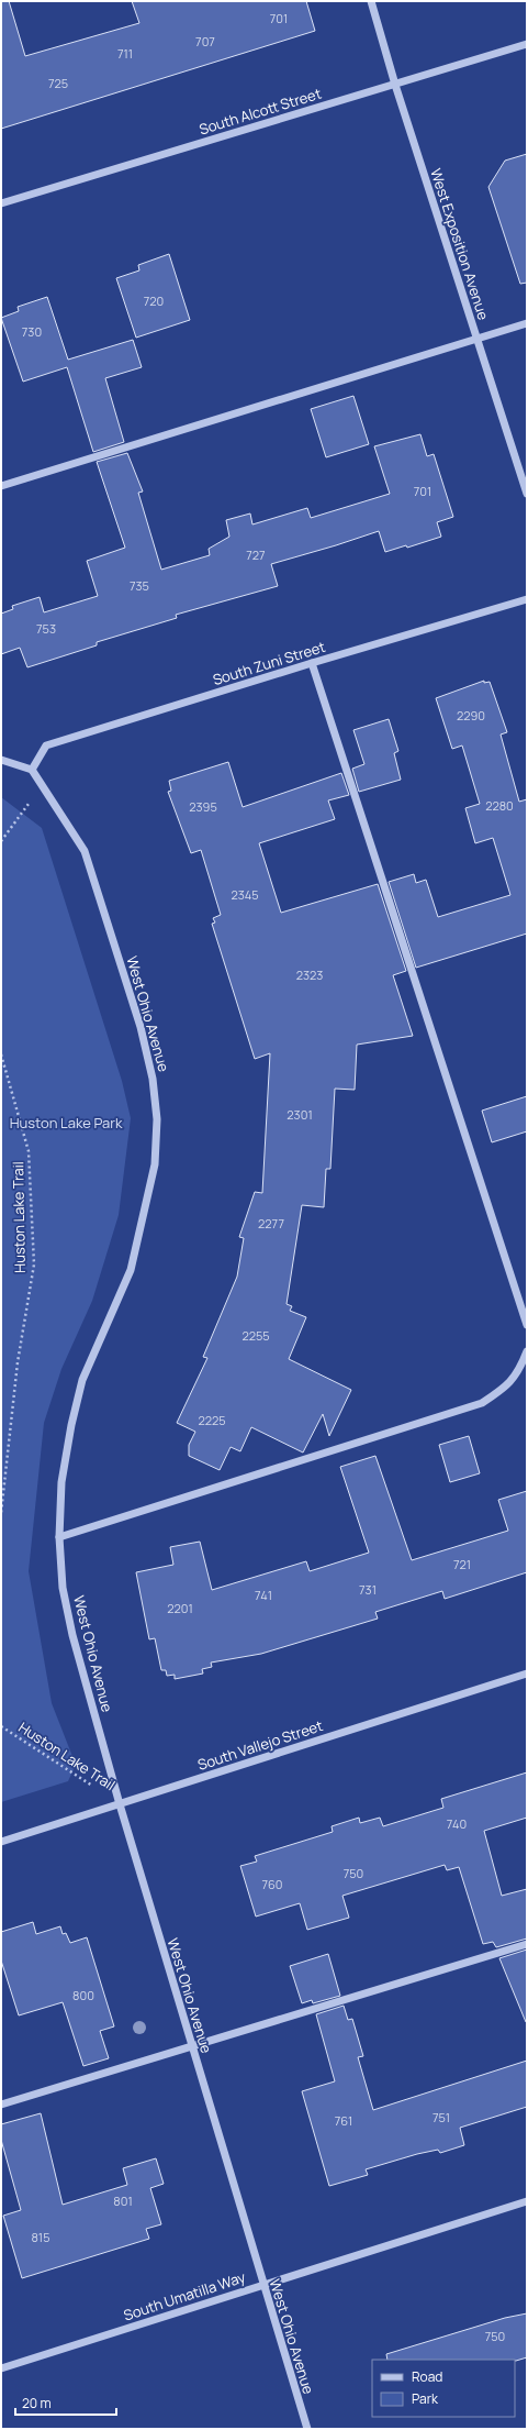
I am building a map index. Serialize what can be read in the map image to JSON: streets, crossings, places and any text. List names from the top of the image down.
{
  "streets": {
    "street": [
      "South Alcott Street",
      "West Exposition Avenue",
      "South Zuni Street",
      "West Ohio Avenue",
      "South Vallejo Street",
      "South Umatilla Way"
    ],
    "path": ["Huston Lake Trail"]
  },
  "crossings": [
    ["South Alcott Street", "West Exposition Avenue"],
    ["South Zuni Street", "West Ohio Avenue"],
    ["West Ohio Avenue", "Huston Lake Trail"],
    ["West Ohio Avenue", "South Vallejo Street"],
    ["West Ohio Avenue", "South Umatilla Way"],
    ["Huston Lake Trail", "South Vallejo Street"]
  ],
  "parks": ["Huston Lake Park"],
  "house_numbers": [
    "701",
    "707",
    "711",
    "725",
    "720",
    "730",
    "701",
    "727",
    "735",
    "753",
    "2290",
    "2280",
    "2395",
    "2345",
    "2323",
    "2301",
    "2277",
    "2255",
    "2225",
    "721",
    "731",
    "741",
    "2201",
    "740",
    "750",
    "760",
    "800",
    "751",
    "761",
    "801",
    "815",
    "750"
  ],
  "legend": ["Road", "Park"],
  "scale_bar": "20 m"
}
